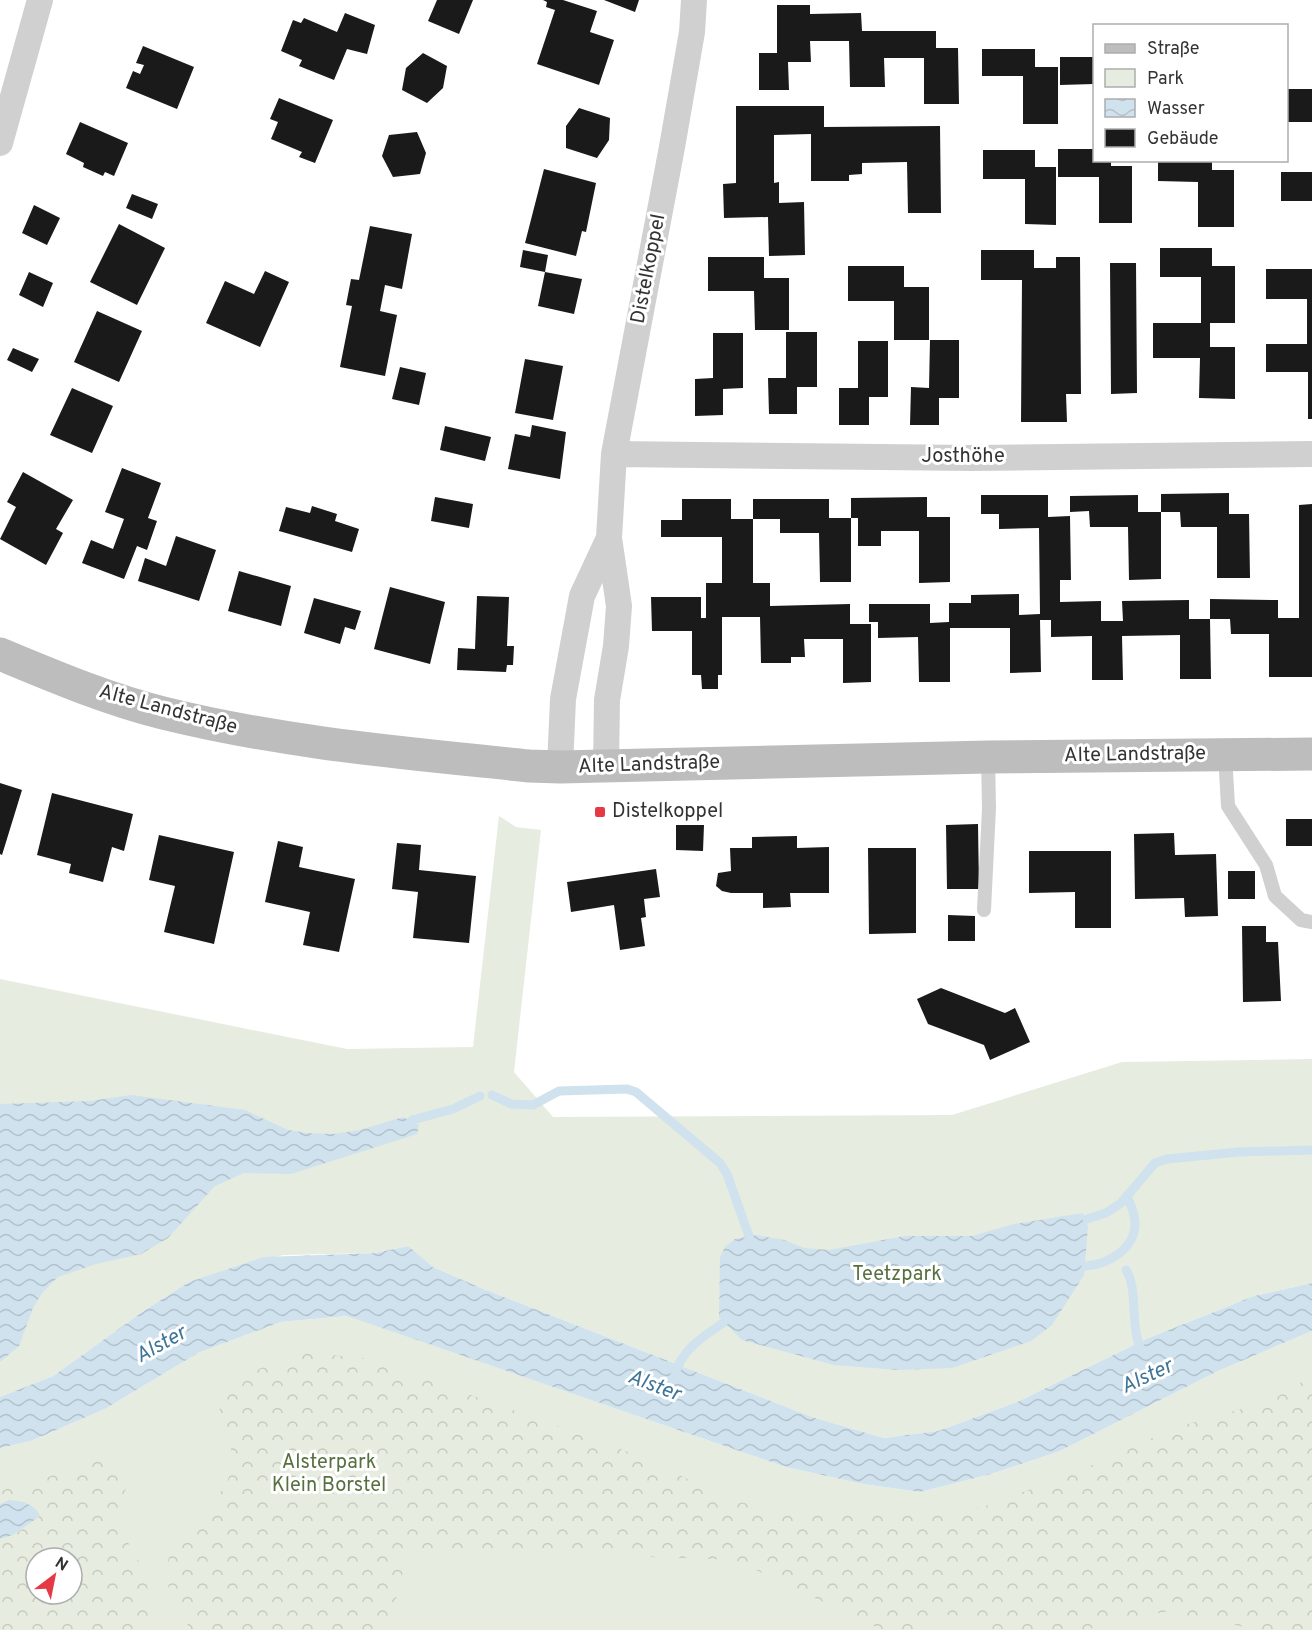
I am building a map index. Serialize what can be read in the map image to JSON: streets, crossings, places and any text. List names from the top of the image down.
{
  "streets": {
    "main road": ["Alte Landstraße"],
    "street": ["Distelkoppel", "Josthöhe"]
  },
  "crossings": [
    ["Distelkoppel", "Josthöhe"],
    ["Distelkoppel", "Alte Landstraße"]
  ],
  "water": ["Alster"],
  "parks": ["Teetzpark", "Alsterpark Klein Borstel"],
  "places": {
    "transit": ["Distelkoppel"]
  },
  "legend": [
    "Straße",
    "Park",
    "Wasser",
    "Gebäude"
  ],
  "north": "top right"
}
